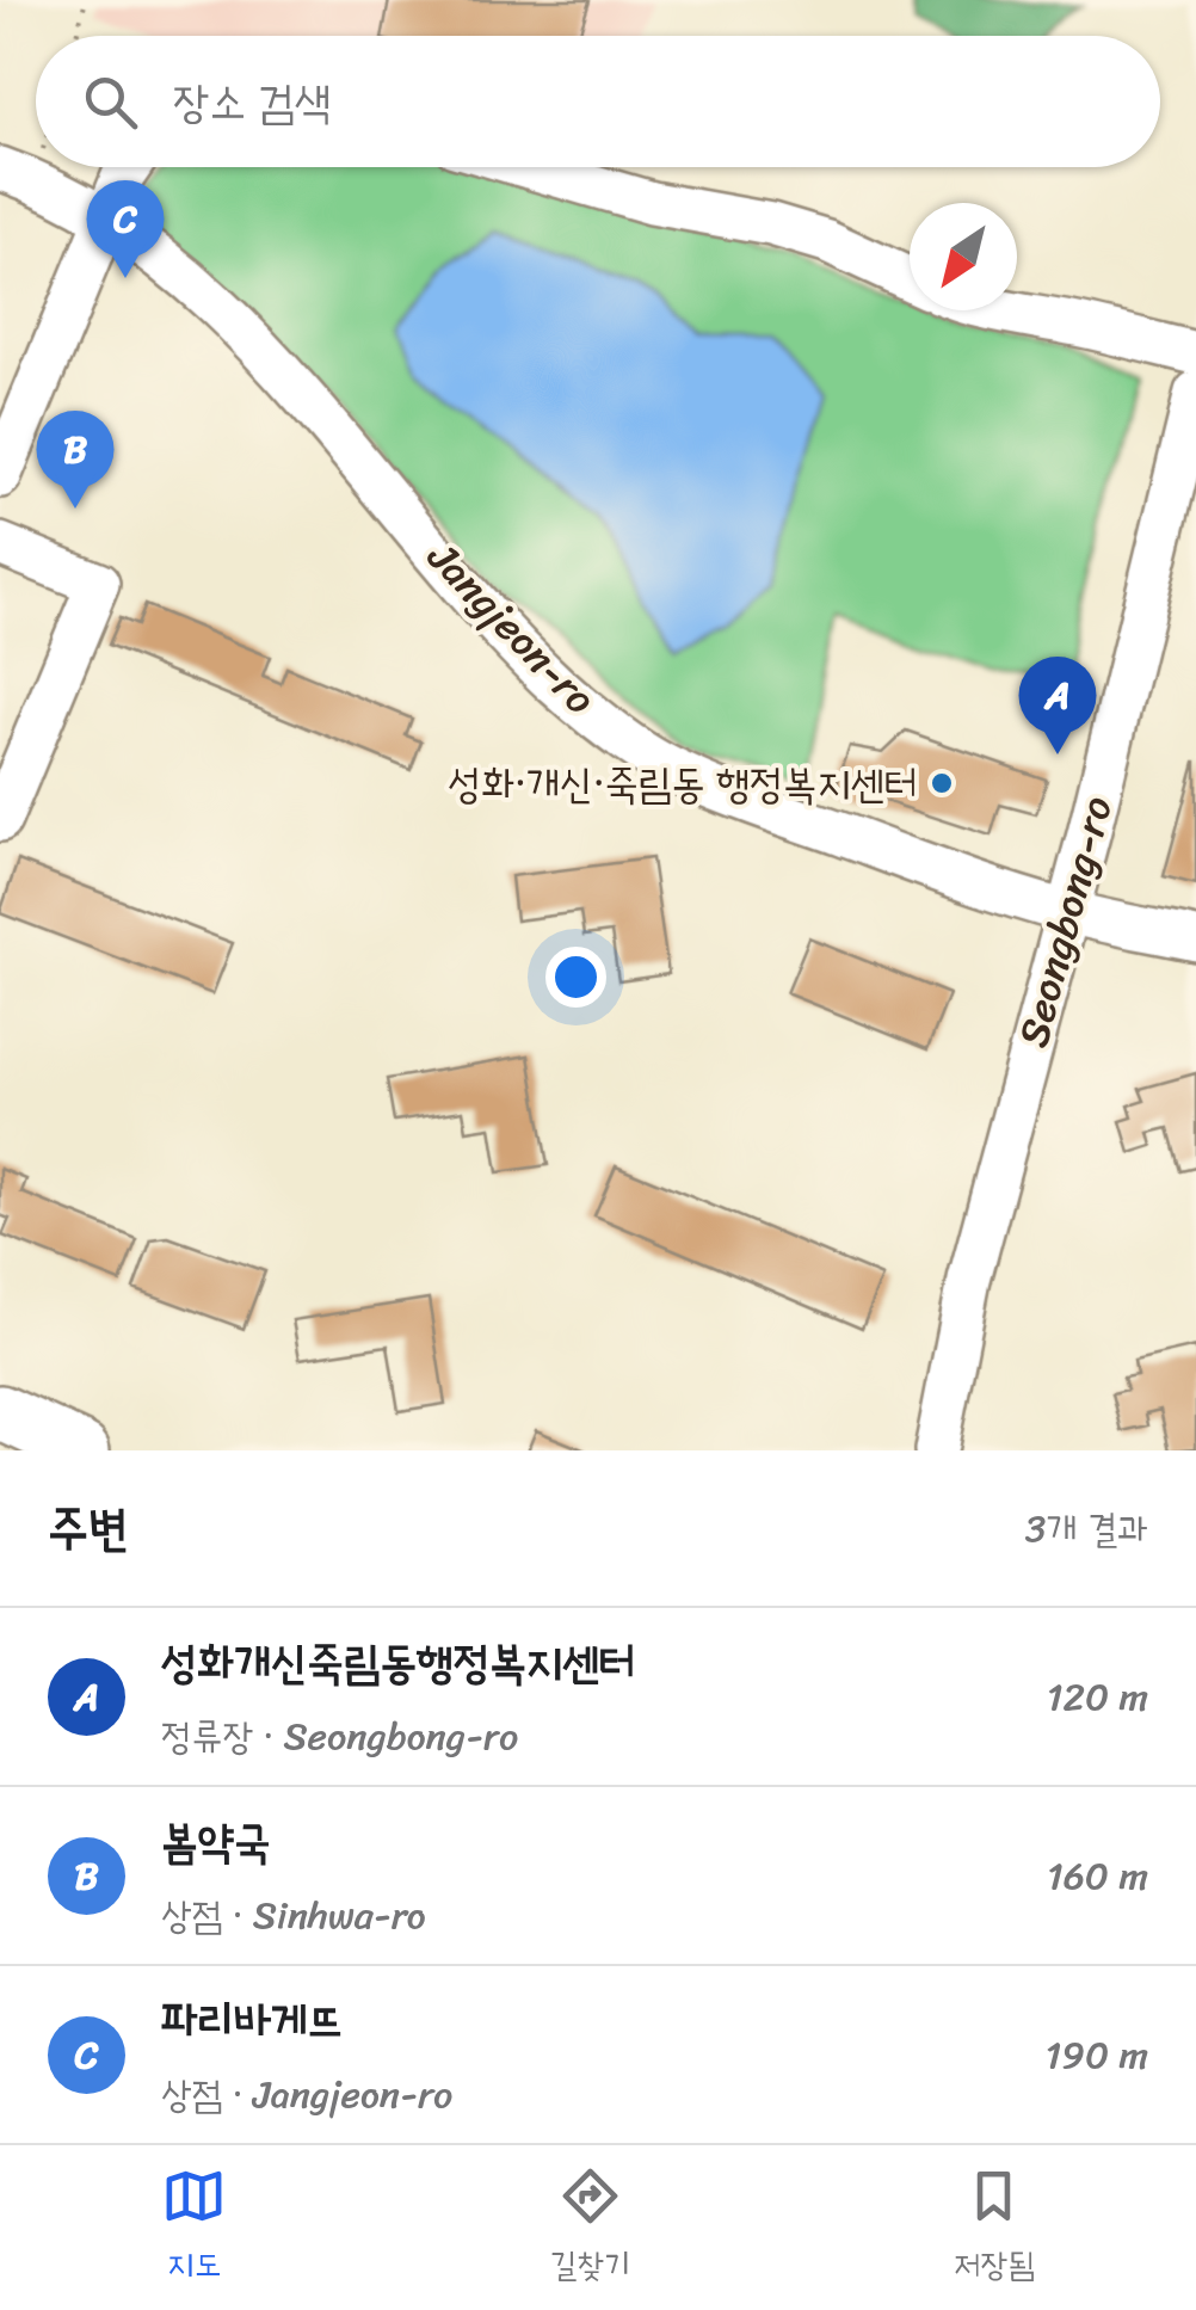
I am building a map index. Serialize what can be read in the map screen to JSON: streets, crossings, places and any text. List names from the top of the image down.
{
  "streets": {
    "street": ["Jangjeon-ro", "Seongbong-ro"]
  },
  "crossings": [
    ["Jangjeon-ro", "Seongbong-ro"]
  ],
  "places": ["성화·개신·죽림동 행정복지센터"],
  "north": "bottom left",
  "page": {
    "search": "장소 검색",
    "pins": ["C", "B", "A"],
    "heading": ["주변", "3개 결과"],
    "list": [
      {
        "mark": "A",
        "name": "성화개신죽림동행정복지센터",
        "note": "정류장 · Seongbong-ro",
        "value": "120 m"
      },
      {
        "mark": "B",
        "name": "봄약국",
        "note": "상점 · Sinhwa-ro",
        "value": "160 m"
      },
      {
        "mark": "C",
        "name": "파리바게뜨",
        "note": "상점 · Jangjeon-ro",
        "value": "190 m"
      }
    ],
    "nav": ["지도", "길찾기", "저장됨"]
  }
}
